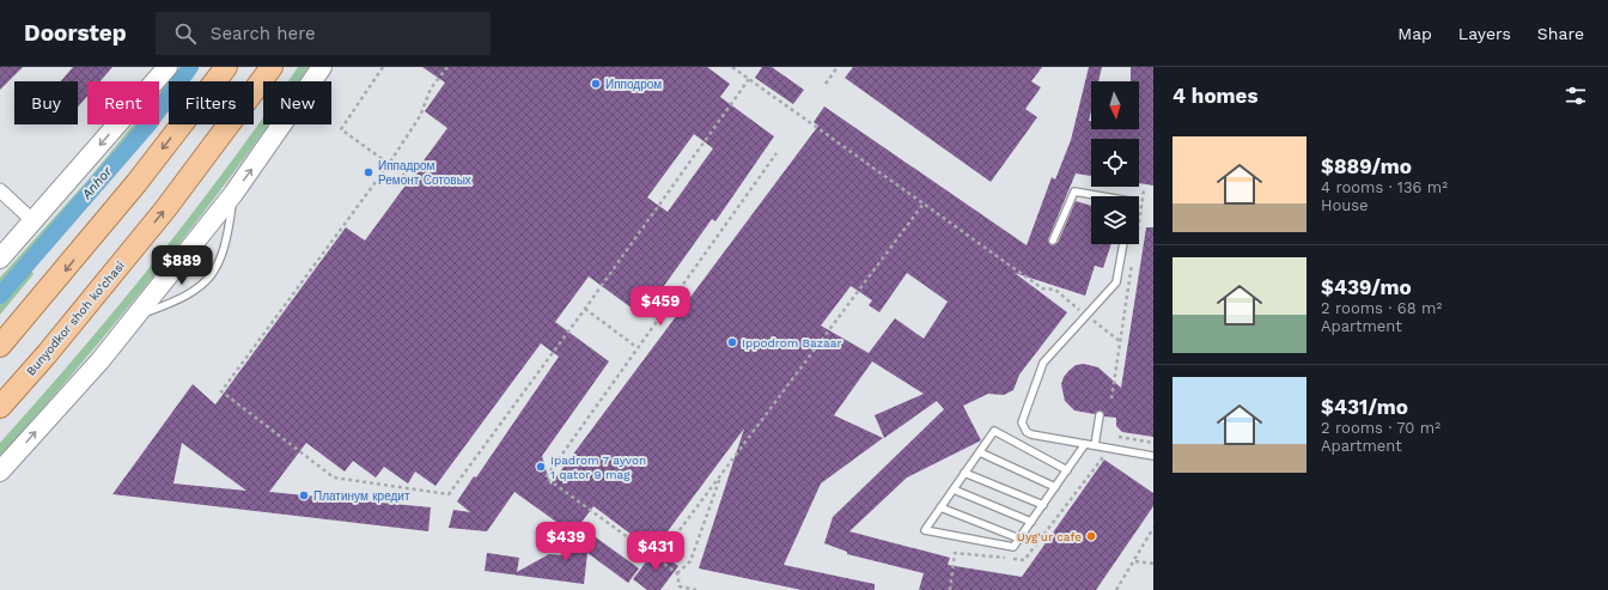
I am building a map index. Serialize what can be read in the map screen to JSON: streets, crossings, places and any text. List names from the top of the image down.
{
  "streets": {
    "main road": ["Bunyodkor shoh ko'chasi"]
  },
  "water": ["Anhor"],
  "places": [
    "Ипподром",
    "Иппадром Ремонт Сотовых",
    "Ippodrom Bazaar",
    "Ipadrom 7 ayvon 1 qator 9 mag",
    "Платинум кредит",
    "Uyg'ur cafe"
  ],
  "north": "bottom",
  "page": {
    "header": "Doorstep",
    "search": "Search here",
    "nav": ["Map", "Layers", "Share"],
    "heading": "4 homes",
    "chip": [
      "Buy",
      "Rent",
      "Filters",
      "New"
    ],
    "list": [
      {
        "name": "$889/mo",
        "note": "4 rooms · 136 m² · House"
      },
      {
        "name": "$439/mo",
        "note": "2 rooms · 68 m² · Apartment"
      },
      {
        "name": "$431/mo",
        "note": "2 rooms · 70 m² · Apartment"
      }
    ],
    "price": [
      "$889",
      "$459",
      "$439",
      "$431"
    ]
  }
}
